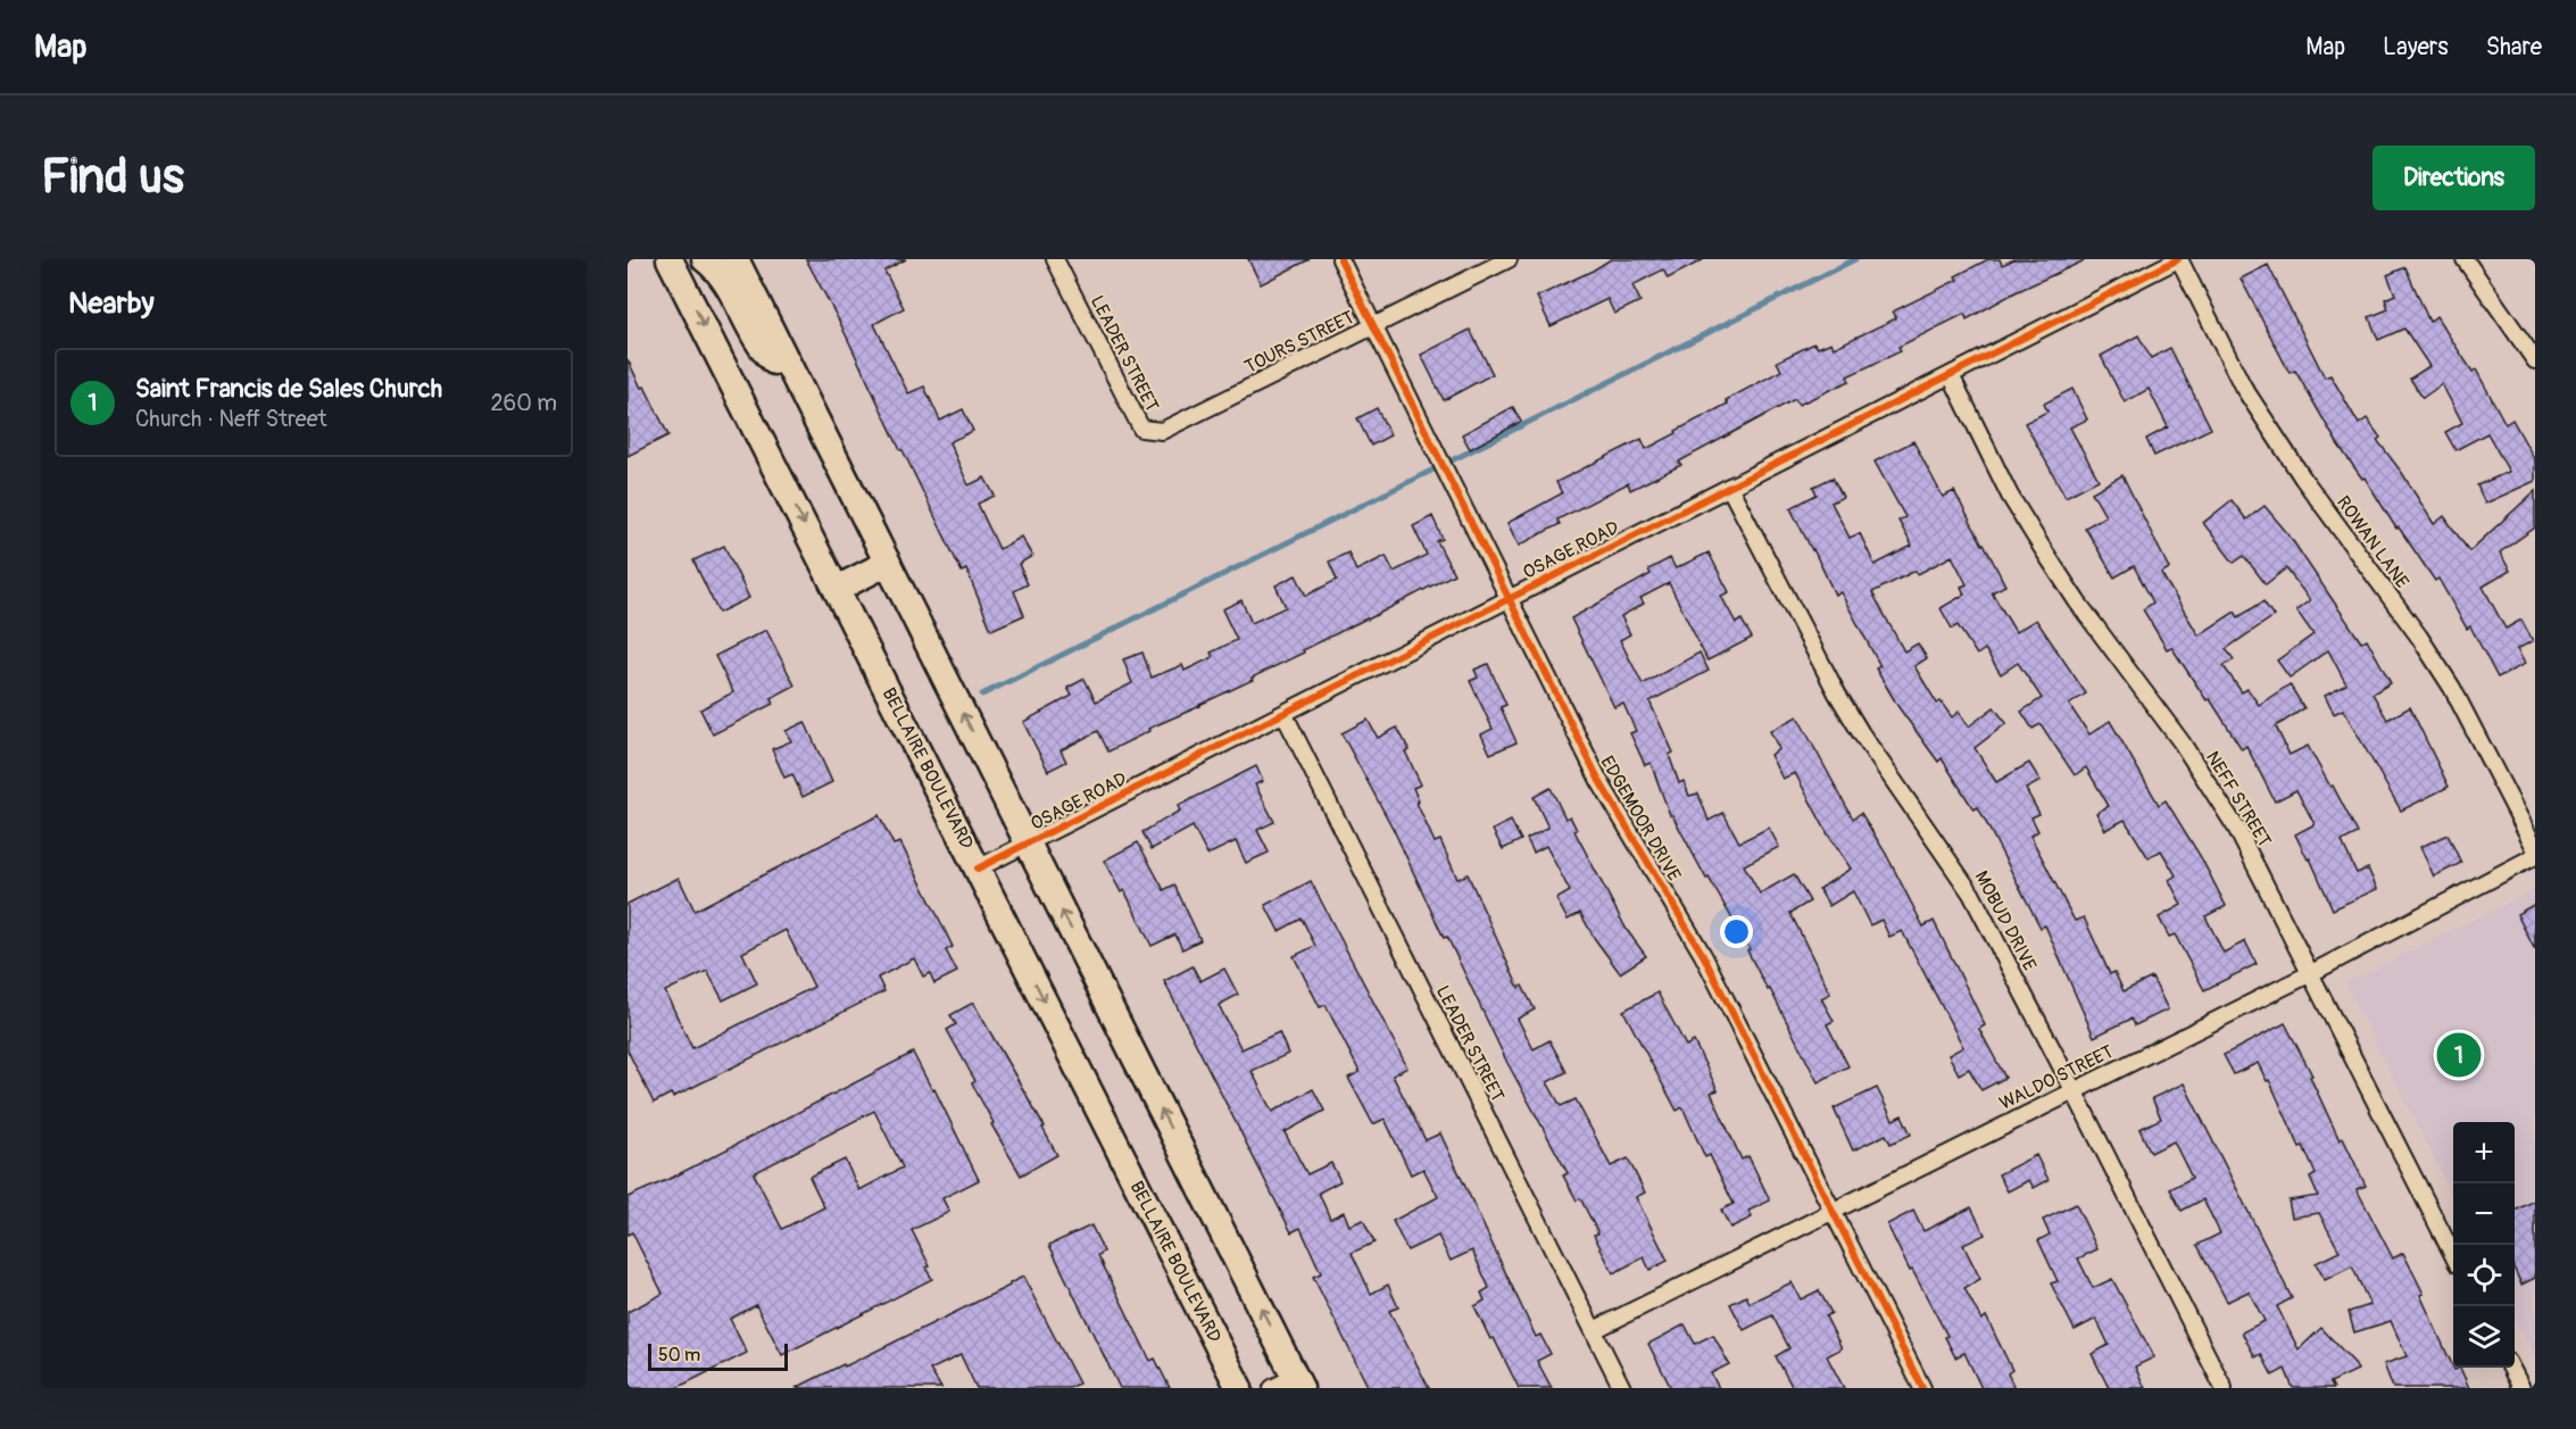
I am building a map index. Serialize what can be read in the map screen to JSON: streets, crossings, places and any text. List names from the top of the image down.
{
  "streets": {
    "main road": ["BELLAIRE BOULEVARD"],
    "street": [
      "TOURS STREET",
      "LEADER STREET",
      "ROWAN LANE",
      "OSAGE ROAD",
      "NEFF STREET",
      "EDGEMOOR DRIVE",
      "MOBUD DRIVE",
      "WALDO STREET"
    ]
  },
  "crossings": [
    ["TOURS STREET", "LEADER STREET"],
    ["TOURS STREET", "EDGEMOOR DRIVE"],
    ["LEADER STREET", "OSAGE ROAD"],
    ["LEADER STREET", "WALDO STREET"],
    ["ROWAN LANE", "OSAGE ROAD"],
    ["OSAGE ROAD", "BELLAIRE BOULEVARD"],
    ["OSAGE ROAD", "NEFF STREET"],
    ["OSAGE ROAD", "EDGEMOOR DRIVE"],
    ["OSAGE ROAD", "MOBUD DRIVE"],
    ["NEFF STREET", "WALDO STREET"],
    ["EDGEMOOR DRIVE", "WALDO STREET"],
    ["MOBUD DRIVE", "WALDO STREET"]
  ],
  "scale_bar": "50 m",
  "page": {
    "header": "Map",
    "nav": ["Map", "Layers", "Share"],
    "buttons": "Directions",
    "title": "Find us",
    "heading": "Nearby",
    "list": [
      {
        "mark": "1",
        "name": "Saint Francis de Sales Church",
        "note": "Church · Neff Street",
        "value": "260 m"
      }
    ],
    "pins": "1",
    "map_buttons": ["+", "−"],
    "scale": "50 m"
  }
}
